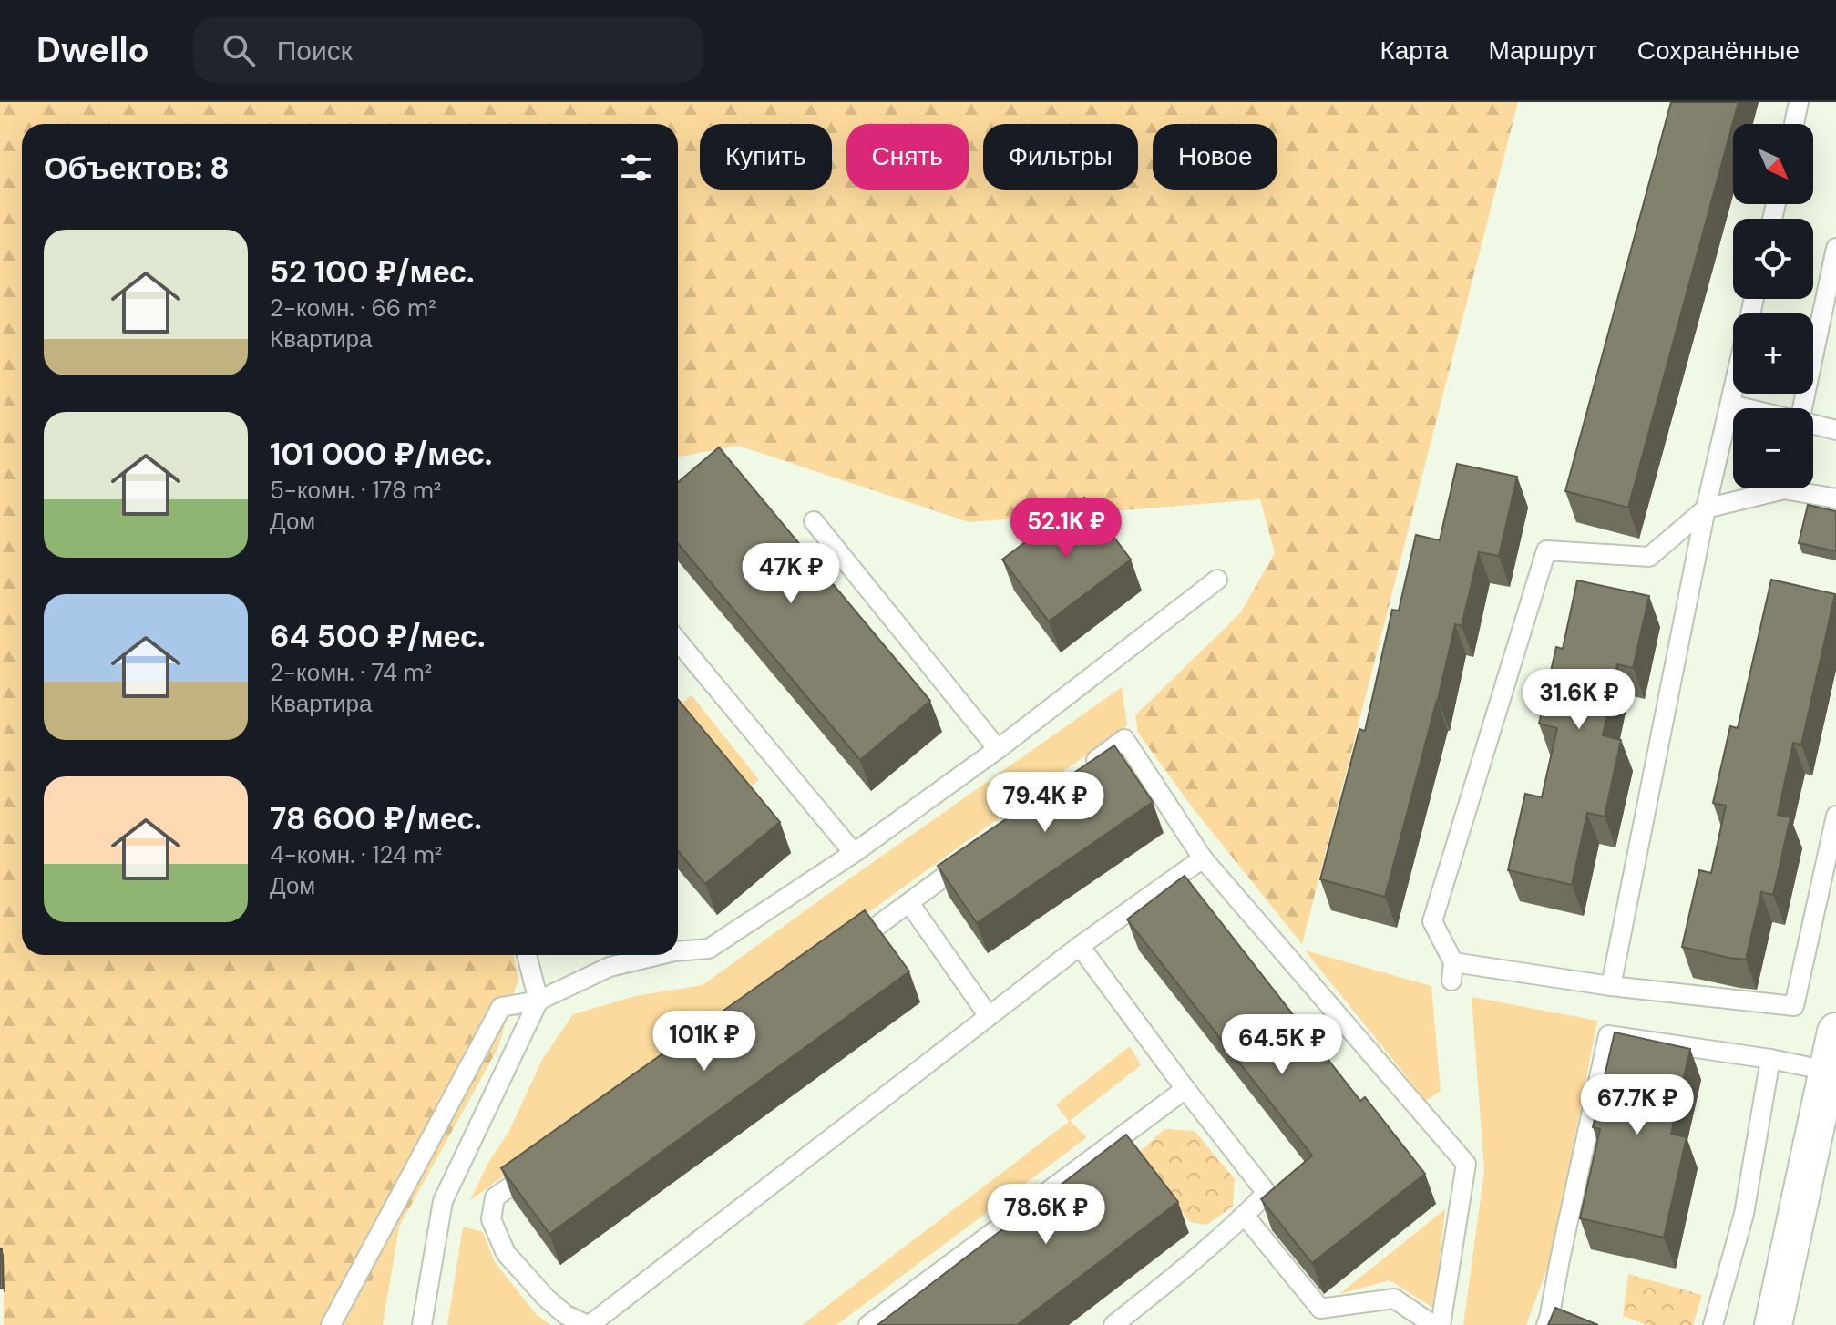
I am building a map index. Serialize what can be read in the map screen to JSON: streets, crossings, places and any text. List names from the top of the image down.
{
  "north": "bottom right",
  "page": {
    "header": "Dwello",
    "search": "Поиск",
    "nav": ["Карта", "Маршрут", "Сохранённые"],
    "map_buttons": ["+", "−"],
    "chip": [
      "Купить",
      "Снять",
      "Фильтры",
      "Новое"
    ],
    "heading": "Объектов: 8",
    "list": [
      {
        "name": "52 100 ₽/мес.",
        "note": "2-комн. · 66 m² · Квартира"
      },
      {
        "name": "101 000 ₽/мес.",
        "note": "5-комн. · 178 m² · Дом"
      },
      {
        "name": "64 500 ₽/мес.",
        "note": "2-комн. · 74 m² · Квартира"
      },
      {
        "name": "78 600 ₽/мес.",
        "note": "4-комн. · 124 m² · Дом"
      }
    ],
    "price": [
      "52.1K ₽",
      "47K ₽",
      "31.6K ₽",
      "79.4K ₽",
      "101K ₽",
      "64.5K ₽",
      "67.7K ₽",
      "78.6K ₽"
    ]
  }
}
